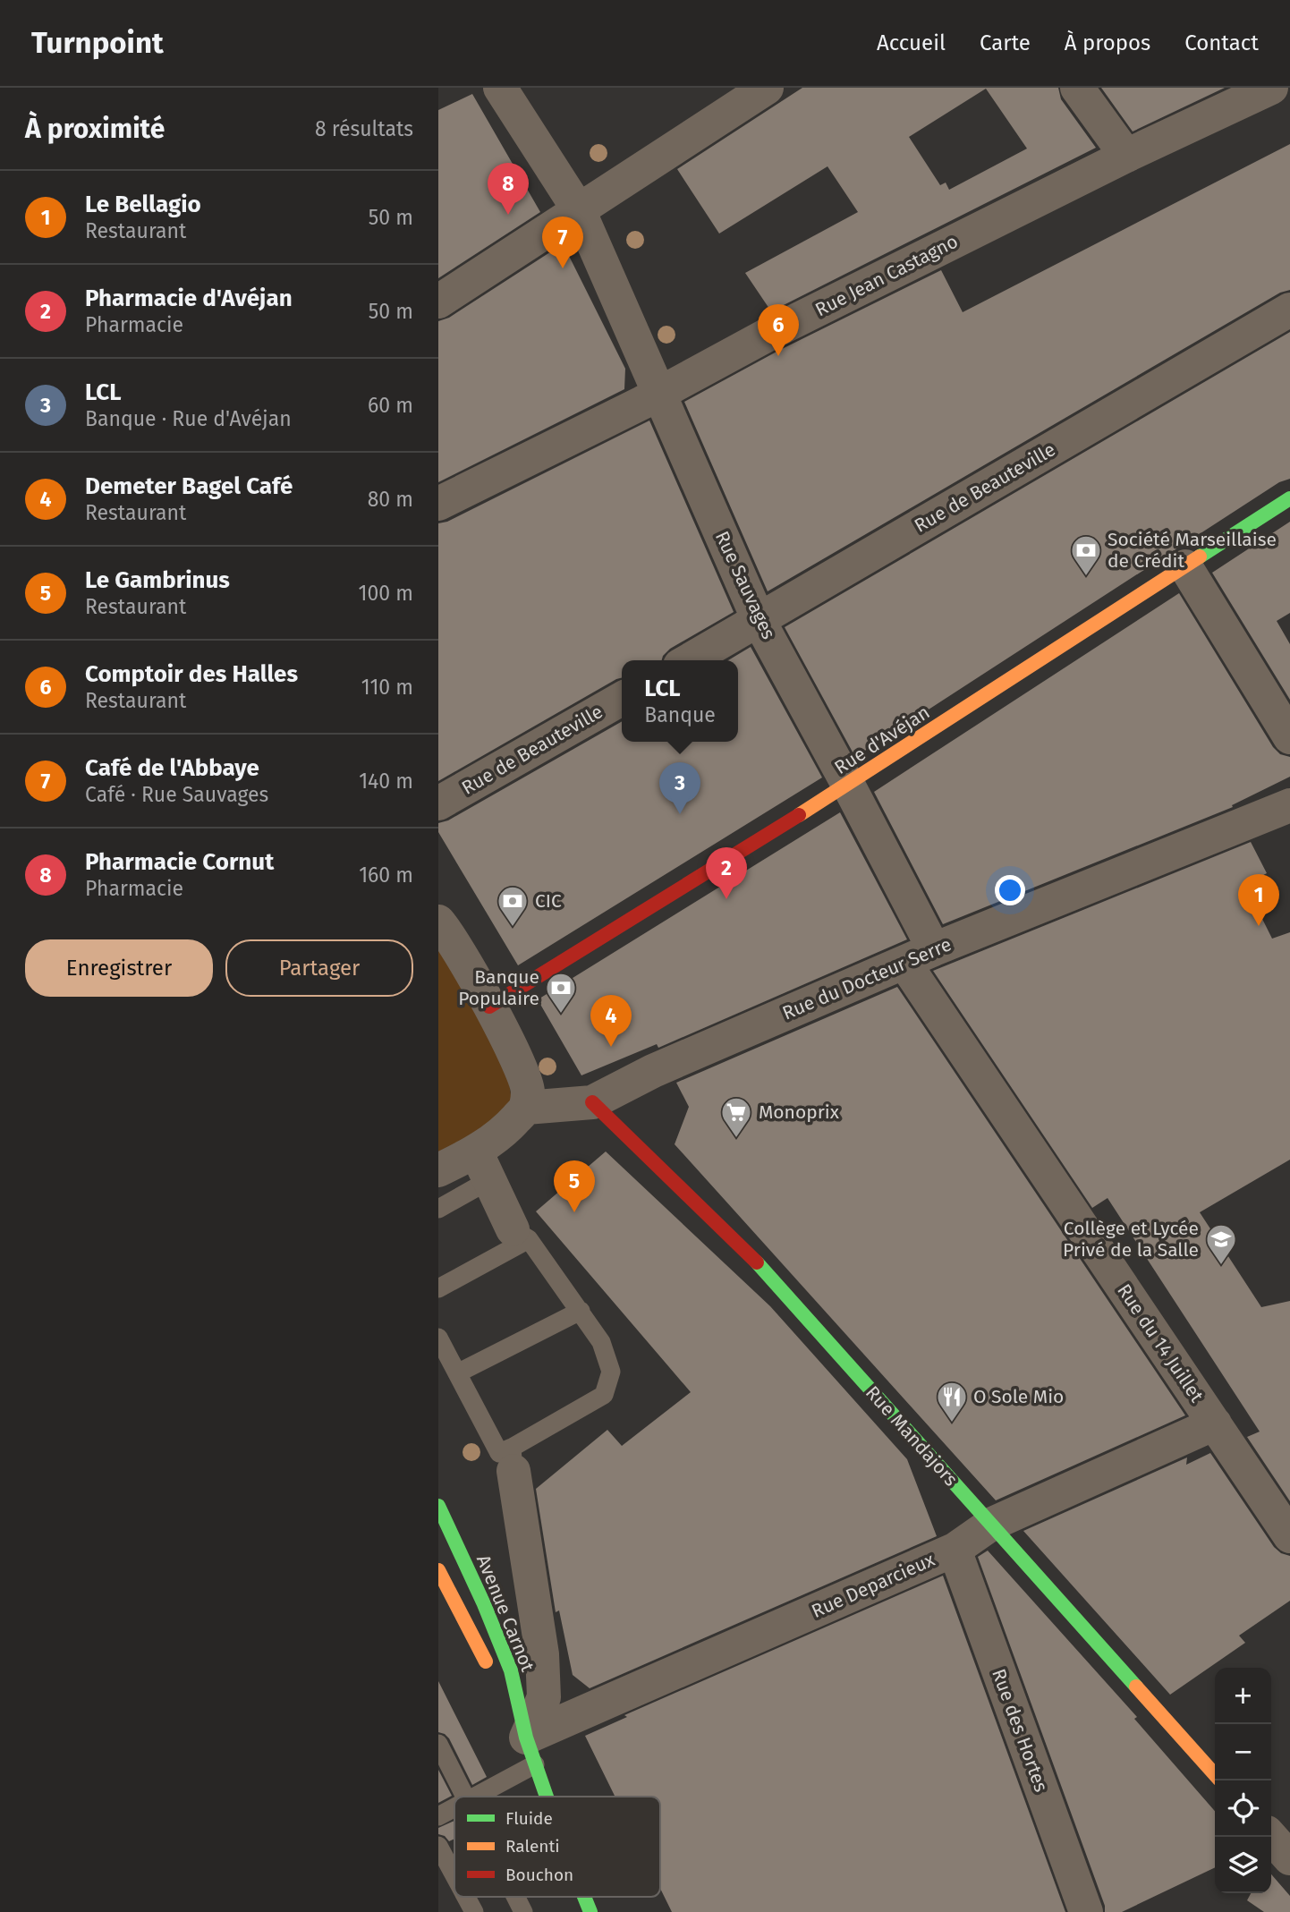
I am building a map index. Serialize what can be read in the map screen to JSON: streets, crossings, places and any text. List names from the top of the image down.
{
  "streets": {
    "street": [
      "Rue Jean Castagno",
      "Rue de Beauteville",
      "Rue Sauvages",
      "Rue d'Avéjan",
      "Rue du Docteur Serre",
      "Rue du 14 Juillet",
      "Rue Mandajors",
      "Rue Deparcieux",
      "Avenue Carnot",
      "Rue des Hortes"
    ]
  },
  "crossings": [
    ["Rue Jean Castagno", "Rue Sauvages"],
    ["Rue de Beauteville", "Rue Sauvages"],
    ["Rue Sauvages", "Rue d'Avéjan"],
    ["Rue Sauvages", "Rue du Docteur Serre"],
    ["Rue Sauvages", "Rue du 14 Juillet"],
    ["Rue du Docteur Serre", "Rue du 14 Juillet"],
    ["Rue du Docteur Serre", "Rue Mandajors"],
    ["Rue du 14 Juillet", "Rue Deparcieux"],
    ["Rue Mandajors", "Rue Deparcieux"],
    ["Rue Deparcieux", "Avenue Carnot"],
    ["Rue Deparcieux", "Rue des Hortes"]
  ],
  "places": {
    "bank": ["Société Marseillaise de Crédit", "CIC", "Banque Populaire"],
    "supermarket": ["Monoprix"],
    "school or university": ["Collège et Lycée Privé de la Salle"],
    "restaurant": ["O Sole Mio"]
  },
  "legend": ["Fluide", "Ralenti", "Bouchon"],
  "page": {
    "header": "Turnpoint",
    "nav": [
      "Accueil",
      "Carte",
      "À propos",
      "Contact"
    ],
    "heading": ["À proximité", "8 résultats"],
    "pins": [
      "8",
      "7",
      "6",
      "3",
      "2",
      "1",
      "4",
      "5"
    ],
    "list": [
      {
        "mark": "1",
        "name": "Le Bellagio",
        "note": "Restaurant",
        "value": "50 m"
      },
      {
        "mark": "2",
        "name": "Pharmacie d'Avéjan",
        "note": "Pharmacie",
        "value": "50 m"
      },
      {
        "mark": "3",
        "name": "LCL",
        "note": "Banque · Rue d'Avéjan",
        "value": "60 m"
      },
      {
        "mark": "4",
        "name": "Demeter Bagel Café",
        "note": "Restaurant",
        "value": "80 m"
      },
      {
        "mark": "5",
        "name": "Le Gambrinus",
        "note": "Restaurant",
        "value": "100 m"
      },
      {
        "mark": "6",
        "name": "Comptoir des Halles",
        "note": "Restaurant",
        "value": "110 m"
      },
      {
        "mark": "7",
        "name": "Café de l'Abbaye",
        "note": "Café · Rue Sauvages",
        "value": "140 m"
      },
      {
        "mark": "8",
        "name": "Pharmacie Cornut",
        "note": "Pharmacie",
        "value": "160 m"
      }
    ],
    "popup": ["LCL", "Banque"],
    "buttons": ["Enregistrer", "Partager"],
    "map_buttons": ["+", "−"]
  }
}
